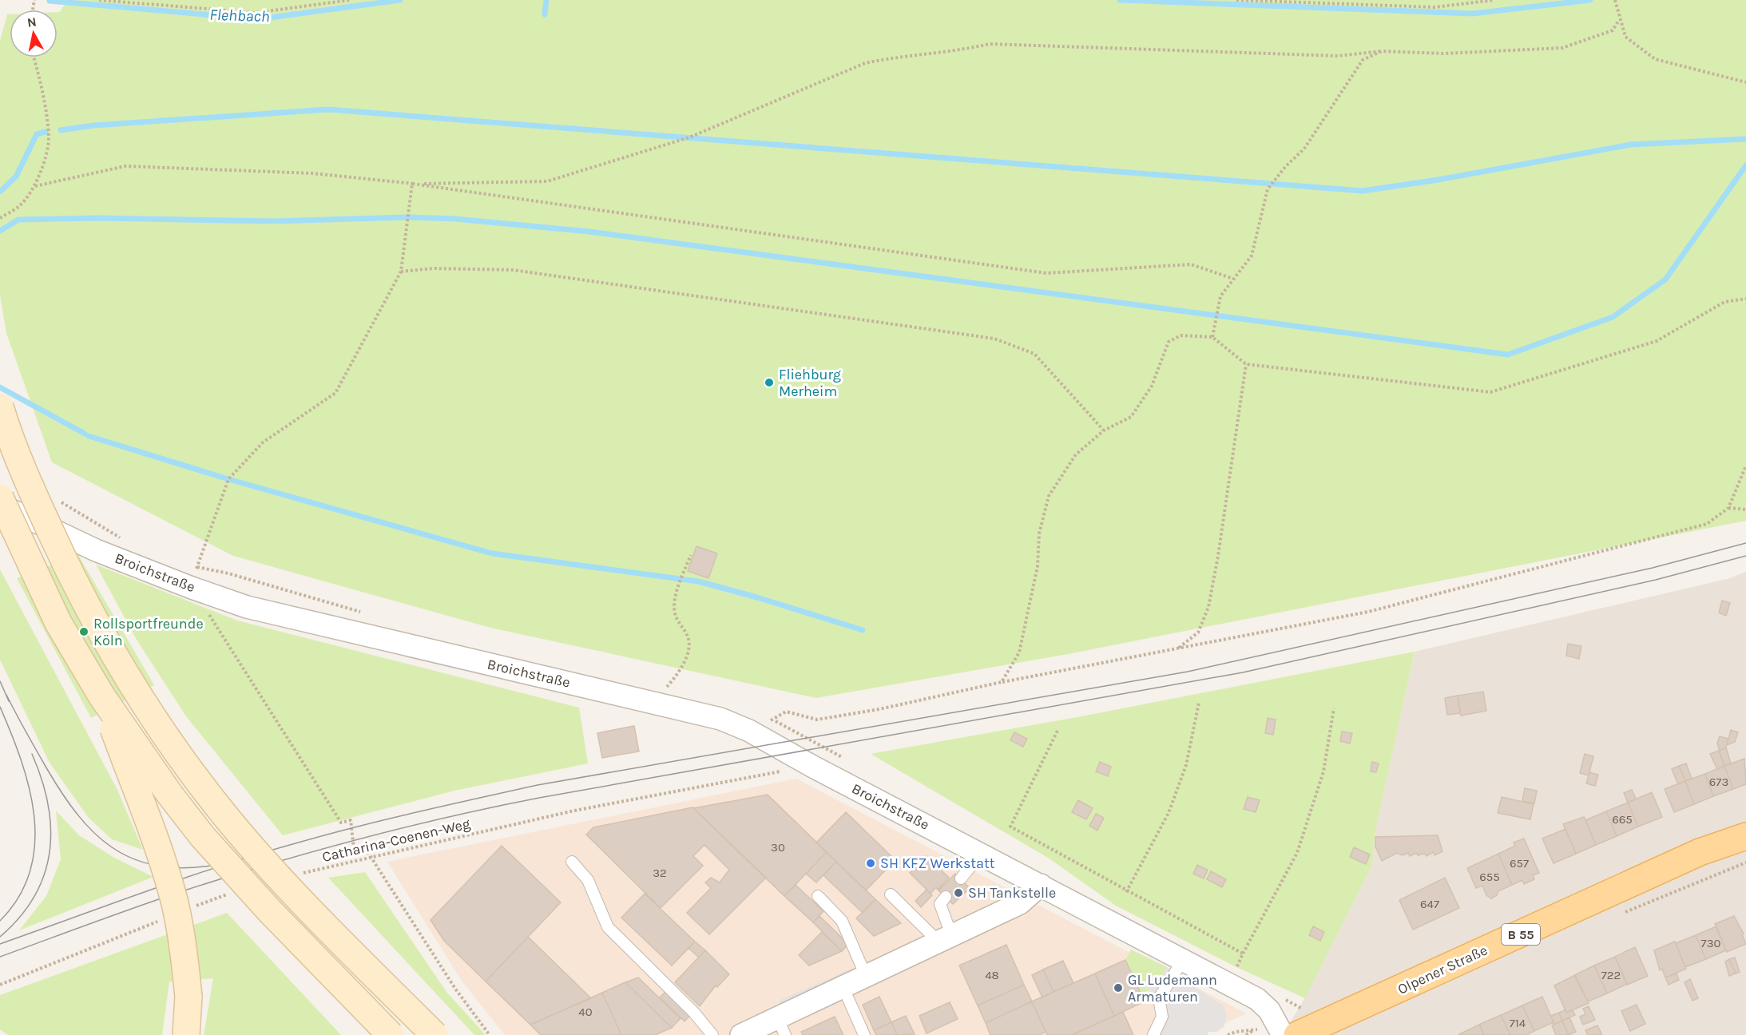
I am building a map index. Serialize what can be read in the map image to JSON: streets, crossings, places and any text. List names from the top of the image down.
{
  "streets": {
    "main road": ["B 55", "Olpener Straße"],
    "street": ["Broichstraße"],
    "path": ["Catharina-Coenen-Weg"]
  },
  "crossings": [
    ["Broichstraße", "Catharina-Coenen-Weg"]
  ],
  "water": ["Flehbach"],
  "places": [
    "Fliehburg Merheim",
    "Rollsportfreunde Köln",
    "SH KFZ Werkstatt",
    "SH Tankstelle",
    "GL Ludemann Armaturen"
  ],
  "house_numbers": [
    "673",
    "665",
    "30",
    "657",
    "32",
    "655",
    "647",
    "730",
    "48",
    "722",
    "40",
    "714"
  ],
  "north": "top"
}
